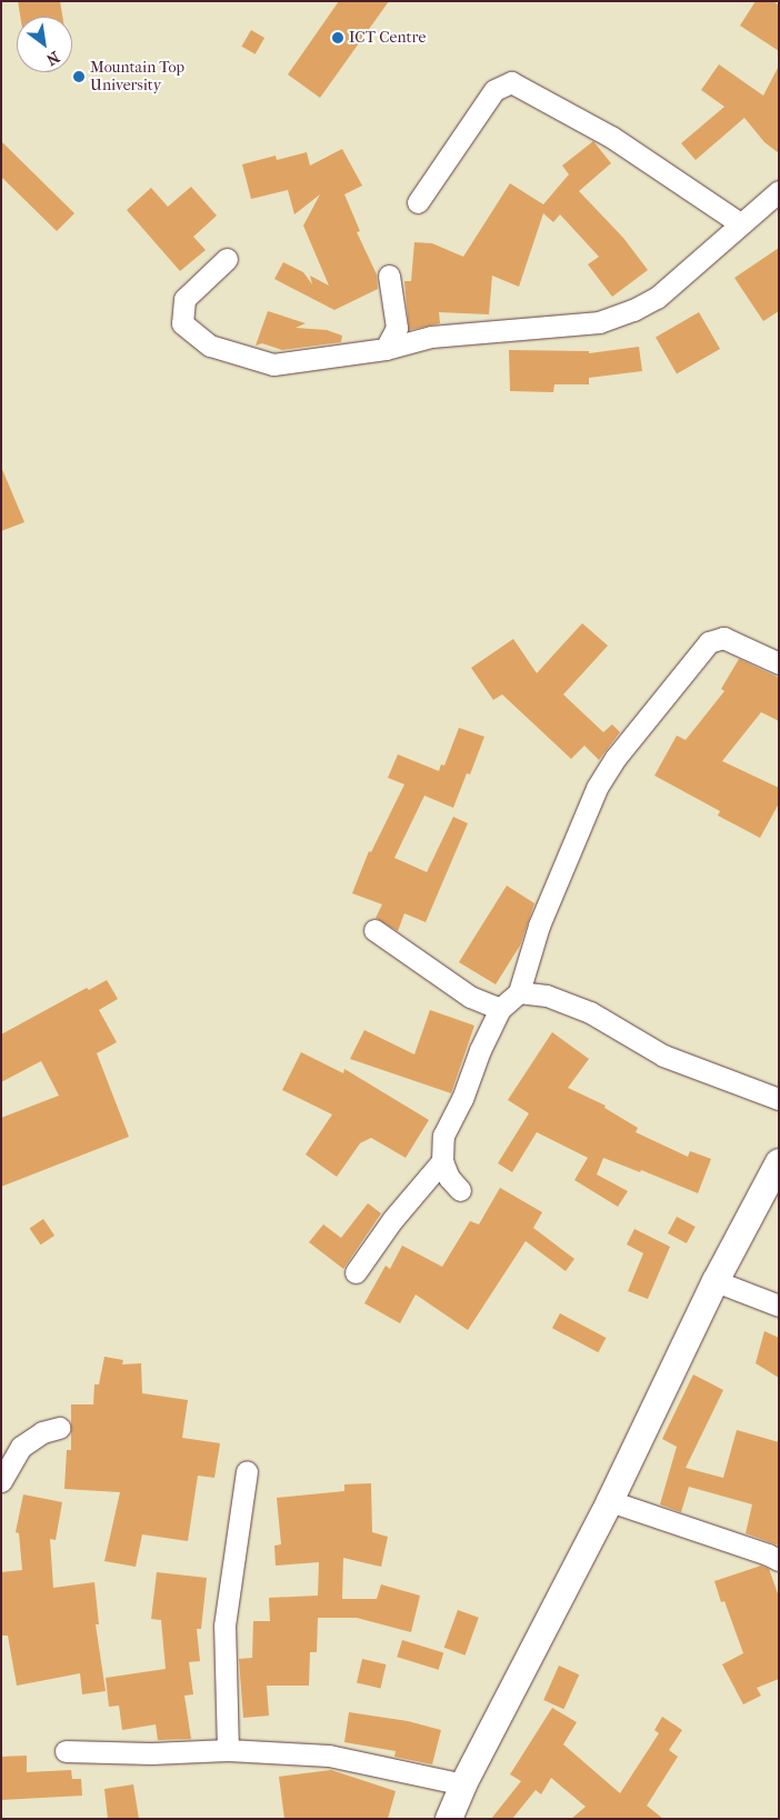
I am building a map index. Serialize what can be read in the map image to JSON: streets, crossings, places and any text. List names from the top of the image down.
{
  "places": ["ICT Centre", "Mountain Top University"],
  "north": "bottom right"
}
